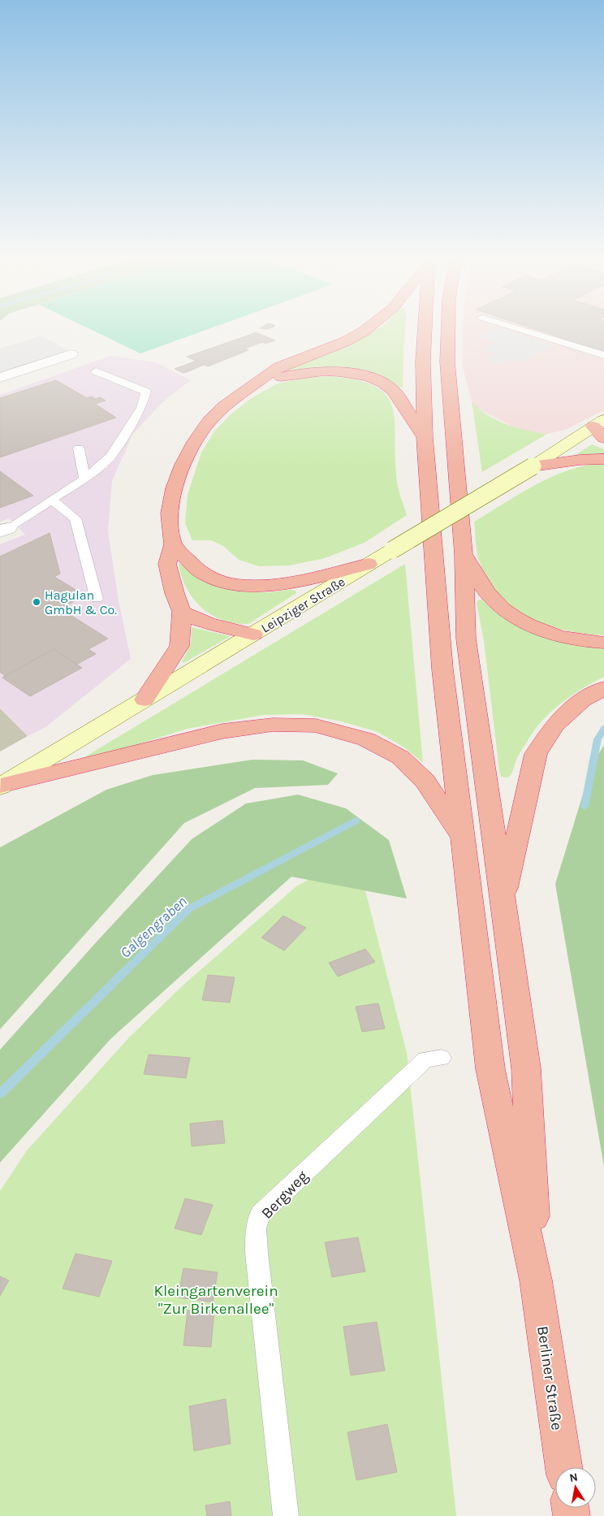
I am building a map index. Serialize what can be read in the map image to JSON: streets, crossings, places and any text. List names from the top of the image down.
{
  "streets": {
    "highway": ["Berliner Straße"],
    "main road": ["Leipziger Straße"],
    "lane": ["Bergweg"]
  },
  "water": ["Galgengraben"],
  "parks": ["Kleingartenverein \"Zur Birkenallee\""],
  "places": ["Hagulan GmbH & Co."],
  "north": "top"
}
